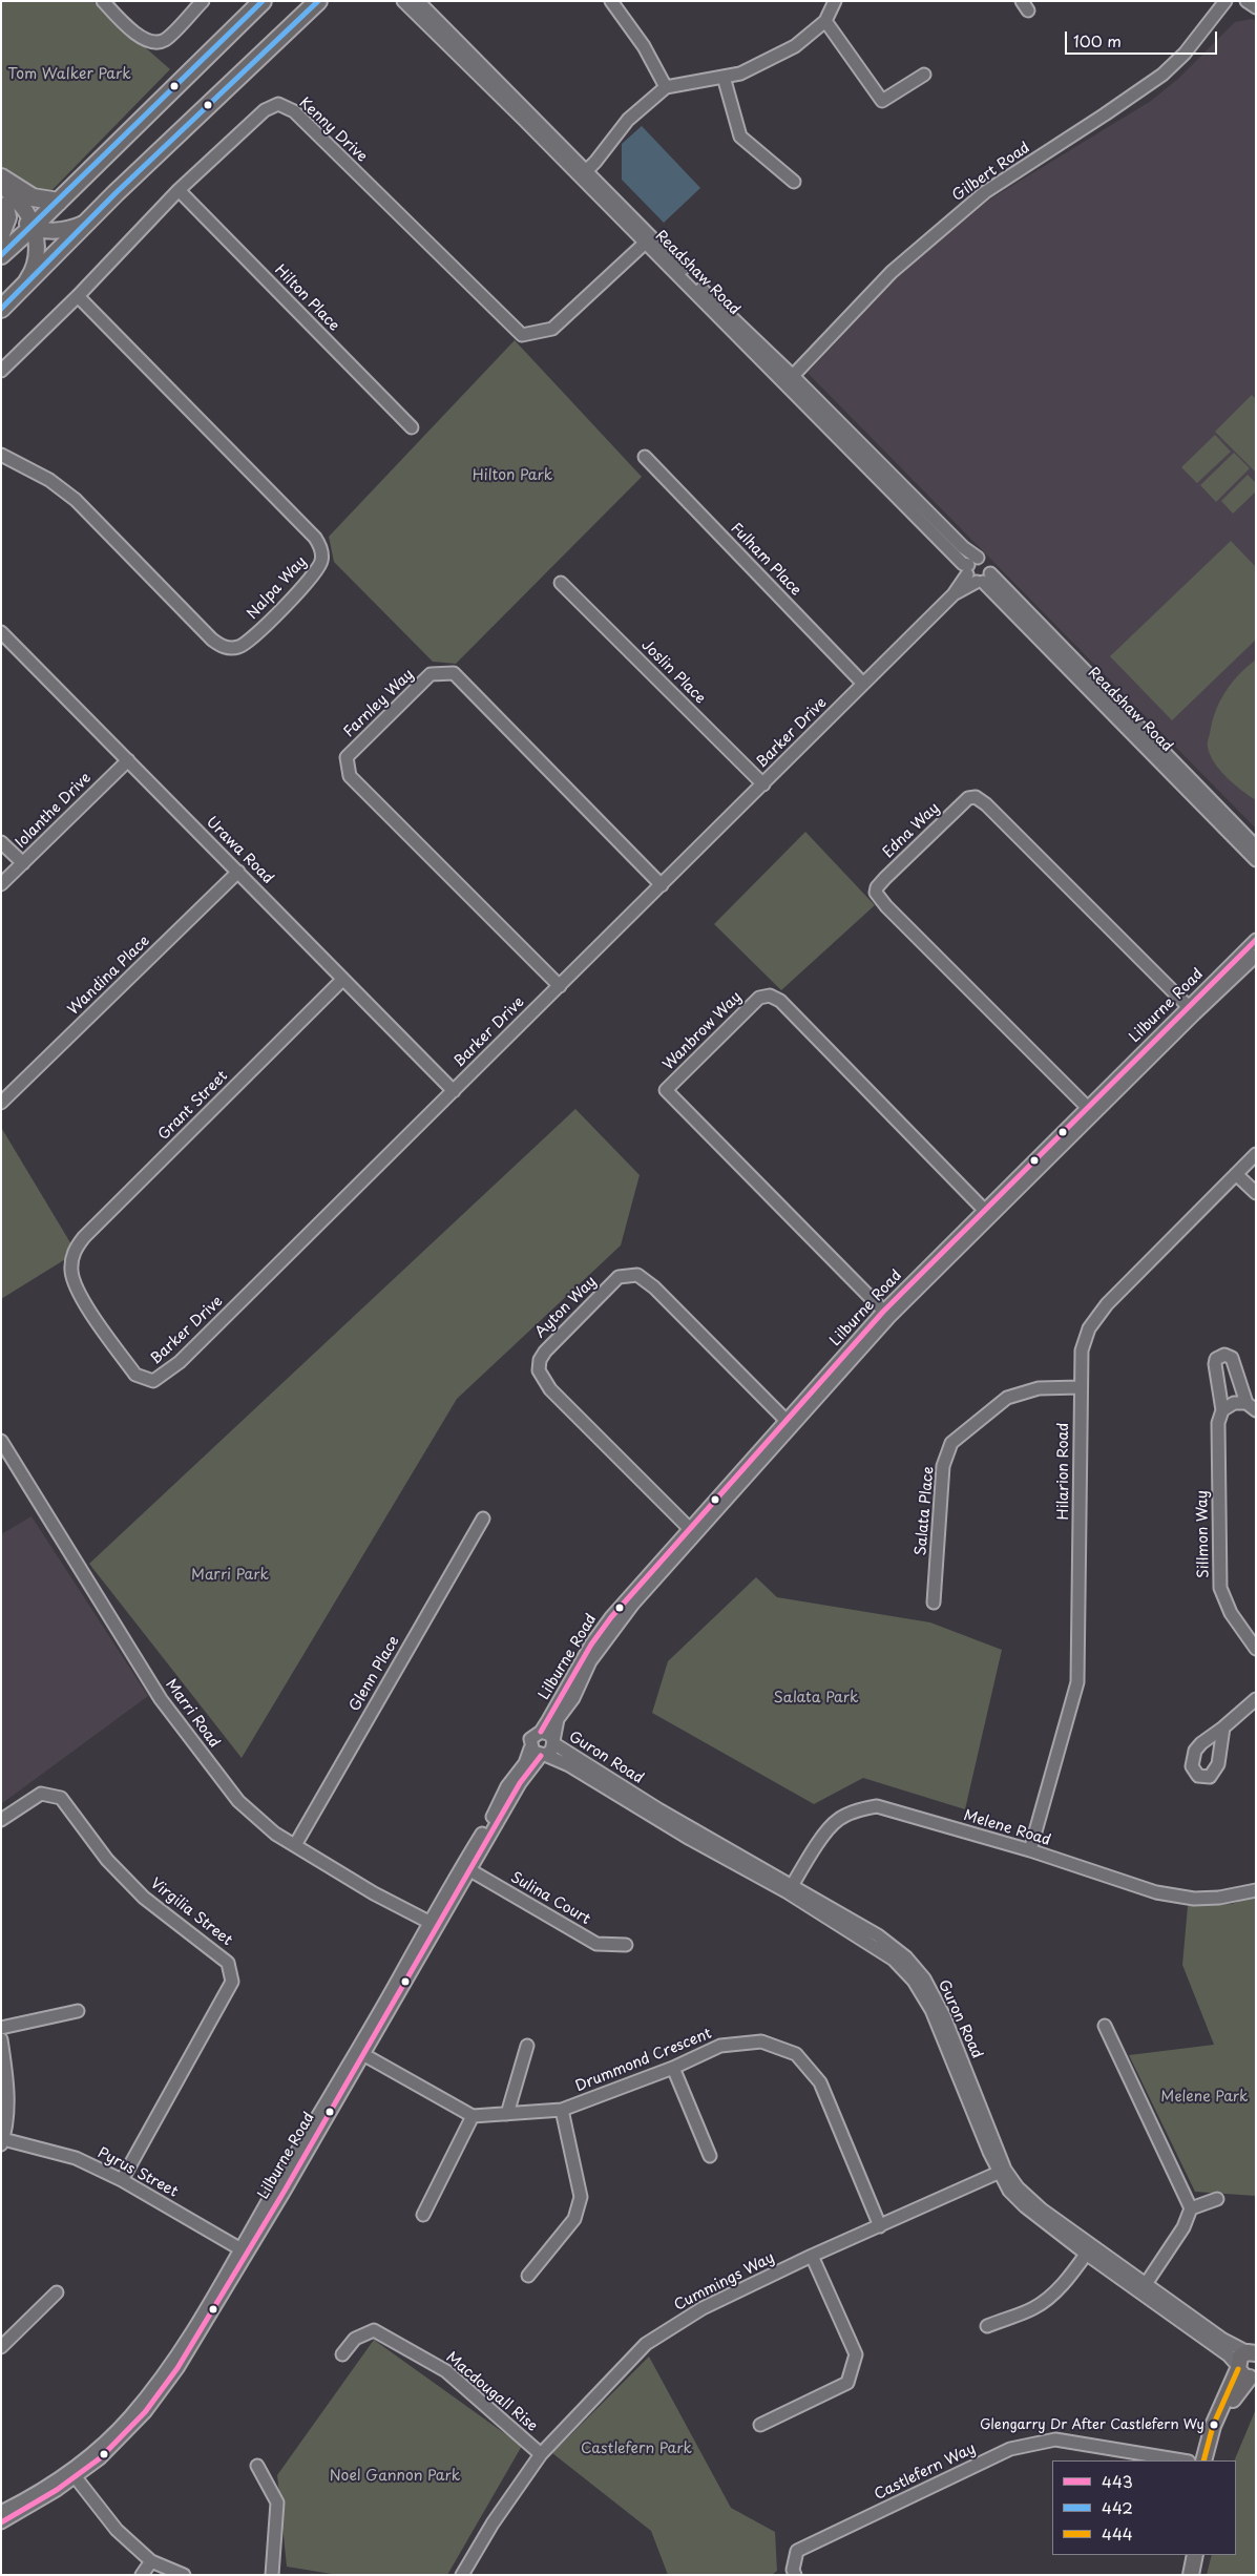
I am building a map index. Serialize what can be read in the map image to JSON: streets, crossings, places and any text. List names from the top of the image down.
{
  "streets": {
    "street": [
      "Kenny Drive",
      "Gilbert Road",
      "Readshaw Road",
      "Hilton Place",
      "Fulham Place",
      "Nalpa Way",
      "Joslin Place",
      "Farnley Way",
      "Barker Drive",
      "Iolanthe Drive",
      "Edna Way",
      "Urawa Road",
      "Wandina Place",
      "Lilburne Road",
      "Wanbrow Way",
      "Grant Street",
      "Ayton Way",
      "Hilarion Road",
      "Salata Place",
      "Sillmon Way",
      "Glenn Place",
      "Marri Road",
      "Guron Road",
      "Melene Road",
      "Sulina Court",
      "Virgilia Street",
      "Drummond Crescent",
      "Pyrus Street",
      "Cummings Way",
      "Macdougall Rise",
      "Castlefern Way"
    ]
  },
  "crossings": [
    ["Kenny Drive", "Readshaw Road"],
    ["Kenny Drive", "Hilton Place"],
    ["Kenny Drive", "Nalpa Way"],
    ["Gilbert Road", "Readshaw Road"],
    ["Readshaw Road", "Barker Drive"],
    ["Fulham Place", "Barker Drive"],
    ["Joslin Place", "Barker Drive"],
    ["Farnley Way", "Barker Drive"],
    ["Barker Drive", "Urawa Road"],
    ["Barker Drive", "Grant Street"],
    ["Iolanthe Drive", "Urawa Road"],
    ["Edna Way", "Lilburne Road"],
    ["Urawa Road", "Wandina Place"],
    ["Urawa Road", "Grant Street"],
    ["Lilburne Road", "Wanbrow Way"],
    ["Lilburne Road", "Ayton Way"],
    ["Lilburne Road", "Marri Road"],
    ["Lilburne Road", "Guron Road"],
    ["Lilburne Road", "Sulina Court"],
    ["Lilburne Road", "Pyrus Street"],
    ["Hilarion Road", "Salata Place"],
    ["Hilarion Road", "Melene Road"],
    ["Glenn Place", "Marri Road"],
    ["Guron Road", "Melene Road"],
    ["Guron Road", "Cummings Way"],
    ["Virgilia Street", "Pyrus Street"],
    ["Drummond Crescent", "Cummings Way"],
    ["Cummings Way", "Macdougall Rise"]
  ],
  "parks": [
    "Tom Walker Park",
    "Hilton Park",
    "Marri Park",
    "Salata Park",
    "Melene Park",
    "Castlefern Park",
    "Noel Gannon Park"
  ],
  "places": ["Glengarry Dr After Castlefern Wy"],
  "lines": ["transit line 442", "transit line 443", "transit line 444"],
  "legend": ["443", "442", "444"],
  "scale_bar": "100 m"
}
